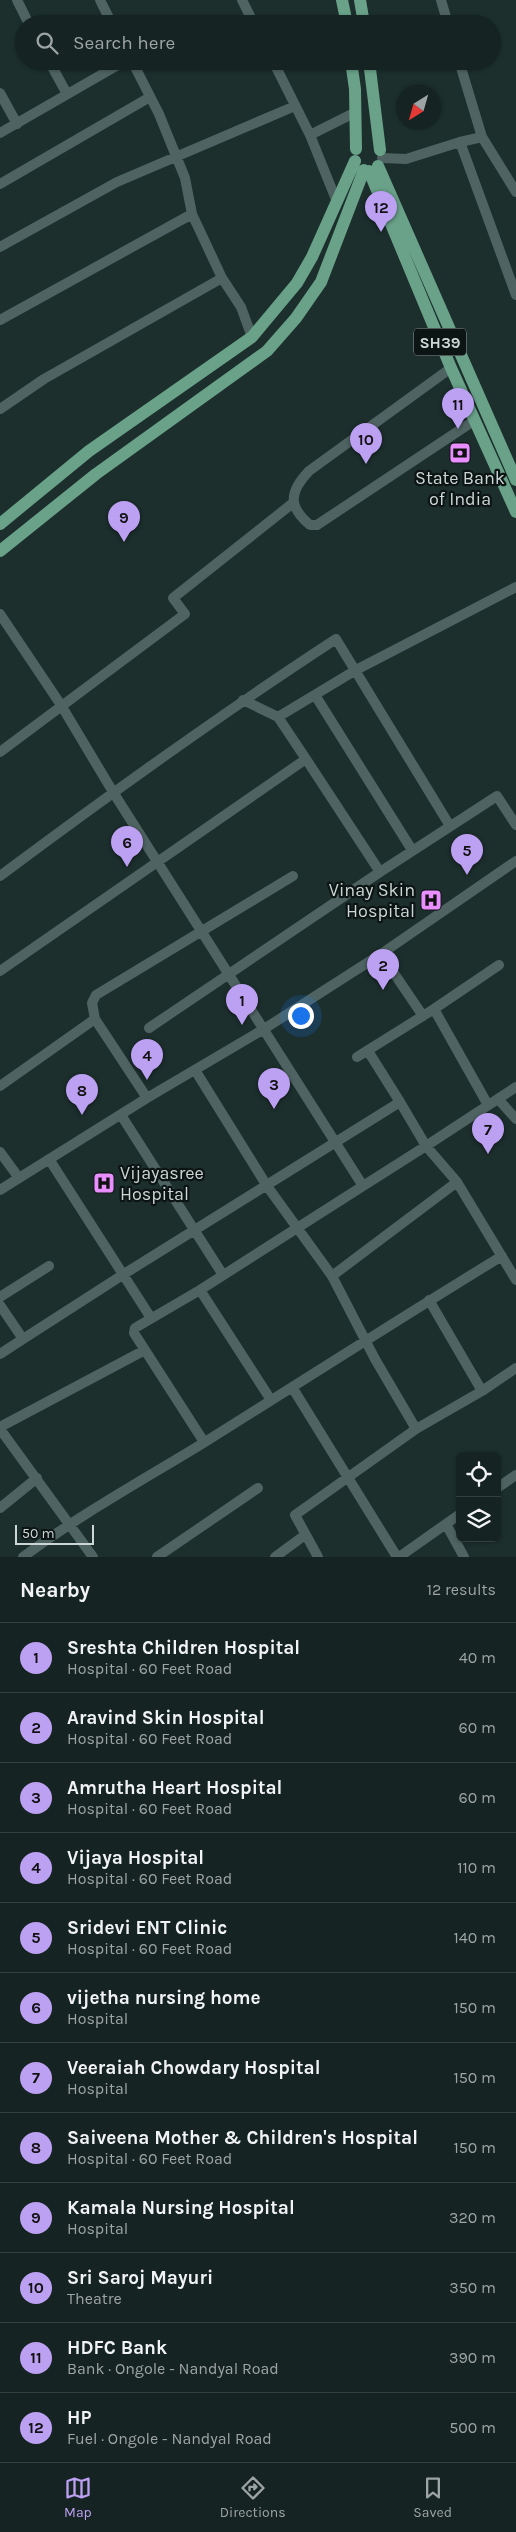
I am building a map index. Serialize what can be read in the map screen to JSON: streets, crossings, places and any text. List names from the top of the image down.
{
  "streets": {
    "main road": ["SH39"]
  },
  "places": {
    "bank": ["State Bank of India"],
    "hospital": ["Vinay Skin Hospital", "Vijayasree Hospital"]
  },
  "scale_bar": "50 m",
  "north": "bottom left",
  "page": {
    "search": "Search here",
    "pins": [
      "12",
      "11",
      "10",
      "9",
      "6",
      "5",
      "2",
      "1",
      "4",
      "3",
      "8",
      "7"
    ],
    "scale": "50 m",
    "heading": ["Nearby", "12 results"],
    "list": [
      {
        "mark": "1",
        "name": "Sreshta Children Hospital",
        "note": "Hospital · 60 Feet Road",
        "value": "40 m"
      },
      {
        "mark": "2",
        "name": "Aravind Skin Hospital",
        "note": "Hospital · 60 Feet Road",
        "value": "60 m"
      },
      {
        "mark": "3",
        "name": "Amrutha Heart Hospital",
        "note": "Hospital · 60 Feet Road",
        "value": "60 m"
      },
      {
        "mark": "4",
        "name": "Vijaya Hospital",
        "note": "Hospital · 60 Feet Road",
        "value": "110 m"
      },
      {
        "mark": "5",
        "name": "Sridevi ENT Clinic",
        "note": "Hospital · 60 Feet Road",
        "value": "140 m"
      },
      {
        "mark": "6",
        "name": "vijetha nursing home",
        "note": "Hospital",
        "value": "150 m"
      },
      {
        "mark": "7",
        "name": "Veeraiah Chowdary Hospital",
        "note": "Hospital",
        "value": "150 m"
      },
      {
        "mark": "8",
        "name": "Saiveena Mother & Children's Hospital",
        "note": "Hospital · 60 Feet Road",
        "value": "150 m"
      },
      {
        "mark": "9",
        "name": "Kamala Nursing Hospital",
        "note": "Hospital",
        "value": "320 m"
      },
      {
        "mark": "10",
        "name": "Sri Saroj Mayuri",
        "note": "Theatre",
        "value": "350 m"
      },
      {
        "mark": "11",
        "name": "HDFC Bank",
        "note": "Bank · Ongole - Nandyal Road",
        "value": "390 m"
      },
      {
        "mark": "12",
        "name": "HP",
        "note": "Fuel · Ongole - Nandyal Road",
        "value": "500 m"
      }
    ],
    "nav": ["Map", "Directions", "Saved"]
  }
}
